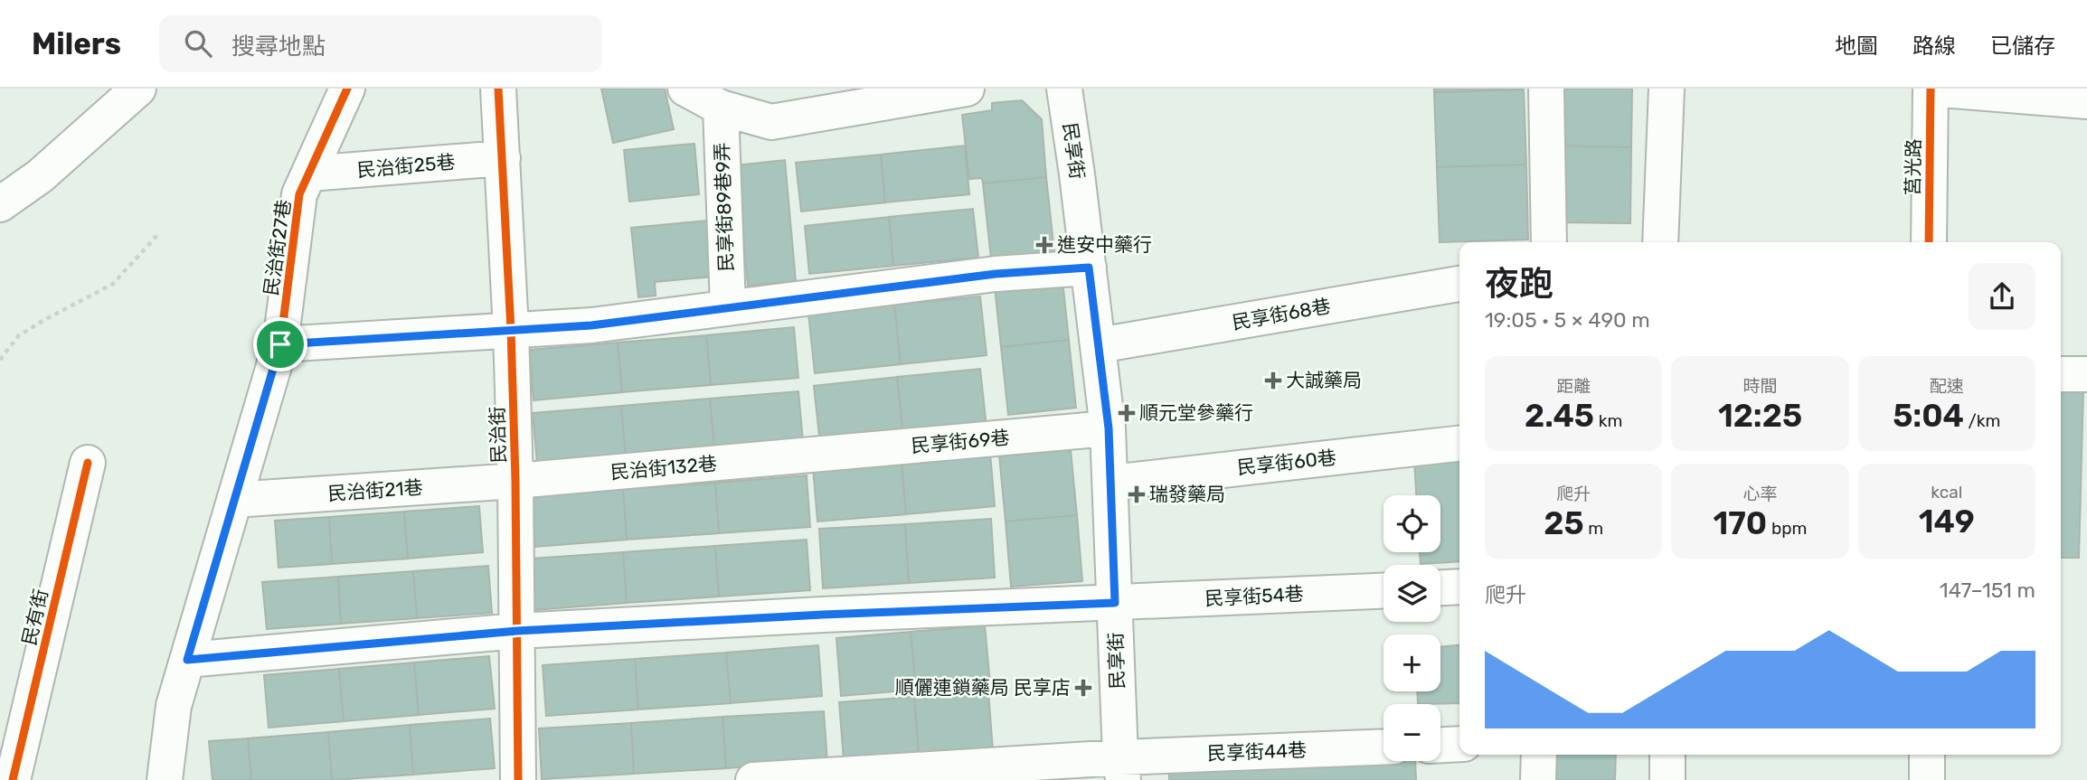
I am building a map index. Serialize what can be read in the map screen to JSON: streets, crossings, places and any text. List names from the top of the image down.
{
  "streets": {
    "street": [
      "民享街",
      "民治街25巷",
      "莒光路",
      "民享街89巷9弄",
      "民治街27巷",
      "民享街68巷",
      "民治街",
      "民享街69巷",
      "民享街60巷",
      "民治街132巷",
      "民治街21巷",
      "民享街54巷",
      "民有街",
      "民享街44巷"
    ]
  },
  "crossings": [
    ["民享街", "民享街68巷"],
    ["民享街", "民享街69巷"],
    ["民享街", "民享街60巷"],
    ["民享街", "民享街54巷"],
    ["民享街", "民享街44巷"],
    ["民治街25巷", "民治街27巷"],
    ["民治街25巷", "民治街"],
    ["民治街27巷", "民治街21巷"],
    ["民治街27巷", "民享街54巷"],
    ["民治街", "民治街132巷"],
    ["民治街", "民治街21巷"],
    ["民治街", "民享街54巷"],
    ["民享街69巷", "民治街132巷"],
    ["民治街132巷", "民治街21巷"]
  ],
  "places": {
    "health": [
      "進安中藥行",
      "大誠藥局",
      "順元堂參藥行",
      "瑞發藥局",
      "順儷連鎖藥局 民享店"
    ]
  },
  "page": {
    "header": "Milers",
    "search": "搜尋地點",
    "nav": ["地圖", "路線", "已儲存"],
    "heading": ["夜跑", "19:05 · 5 × 490 m"],
    "stats": [
      ["距離", "2.45 km"],
      ["時間", "12:25"],
      ["配速", "5:04 /km"],
      ["爬升", "25 m"],
      ["心率", "170 bpm"],
      ["kcal", "149"]
    ],
    "map_buttons": ["+", "−"],
    "chart": ["爬升", "147–151 m"]
  }
}
